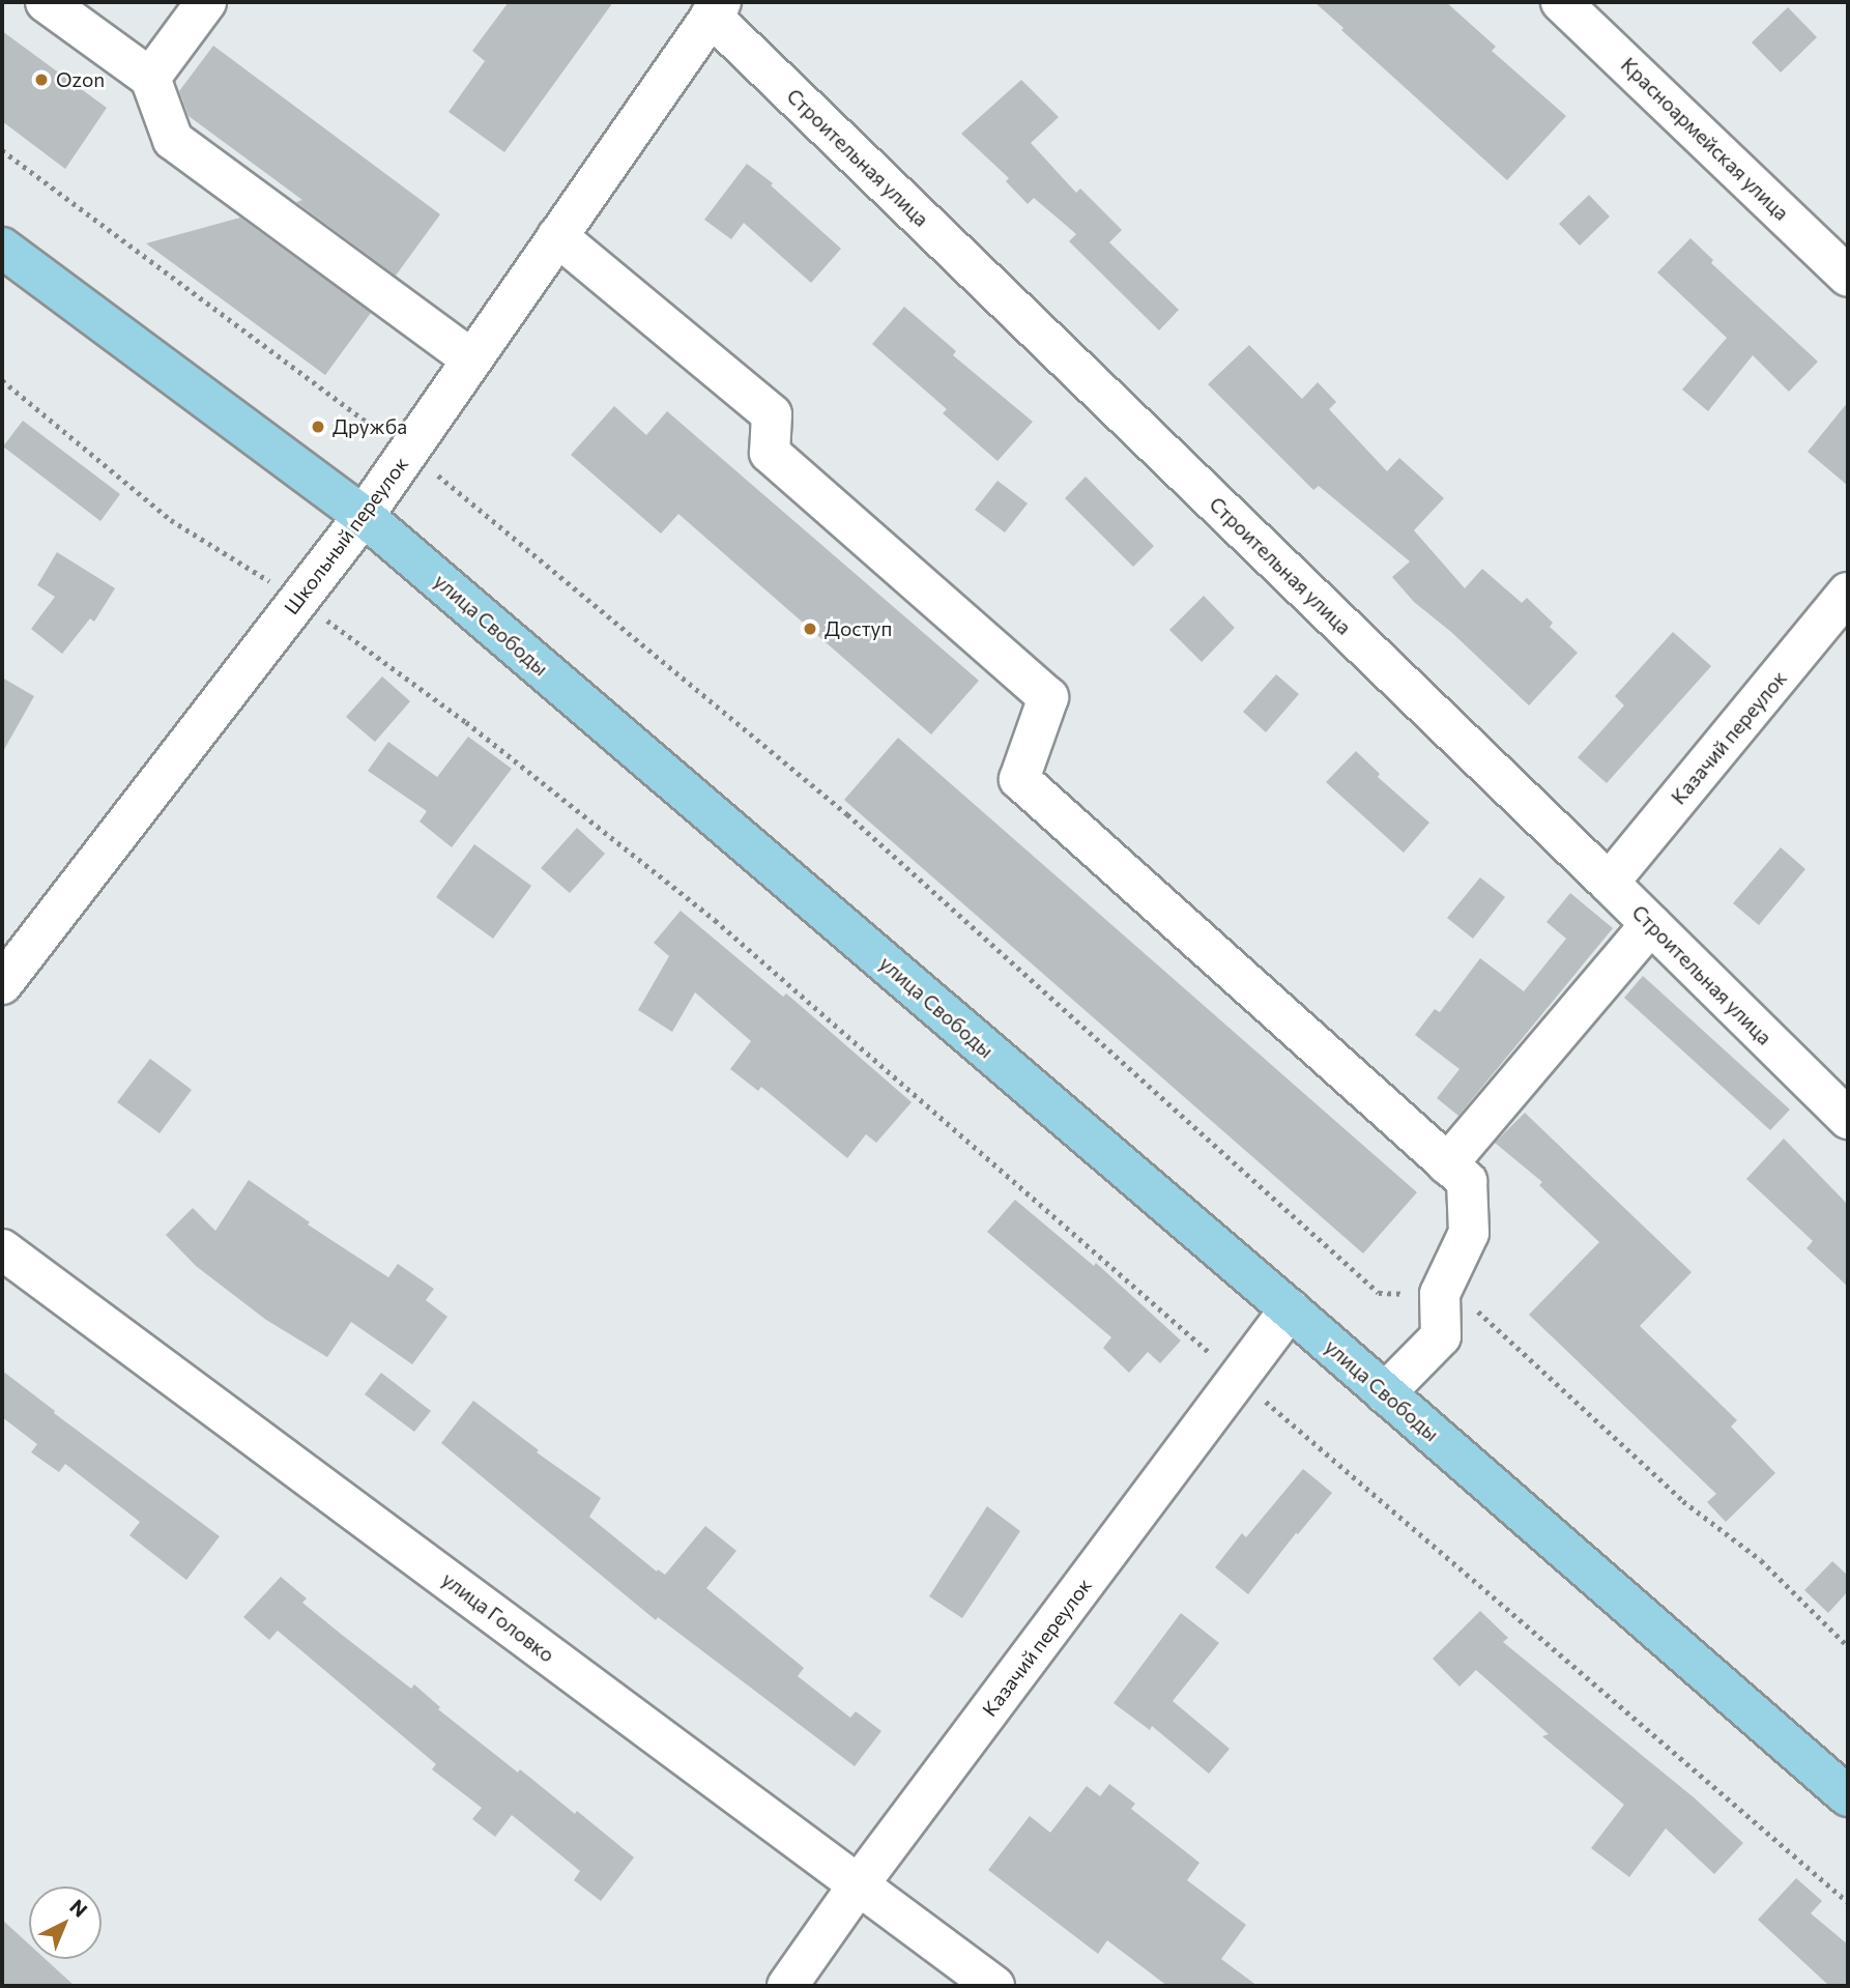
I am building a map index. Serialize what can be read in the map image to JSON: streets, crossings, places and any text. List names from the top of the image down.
{
  "streets": {
    "main road": ["улица Свободы"],
    "street": [
      "Красноармейская улица",
      "Строительная улица",
      "Школьный переулок",
      "Казачий переулок",
      "улица Головко"
    ]
  },
  "crossings": [
    ["Строительная улица", "Школьный переулок"],
    ["Строительная улица", "Казачий переулок"],
    ["Школьный переулок", "улица Свободы"],
    ["улица Свободы", "Казачий переулок"],
    ["Казачий переулок", "улица Головко"]
  ],
  "places": ["Ozon", "Дружба", "Доступ"],
  "north": "top right"
}
